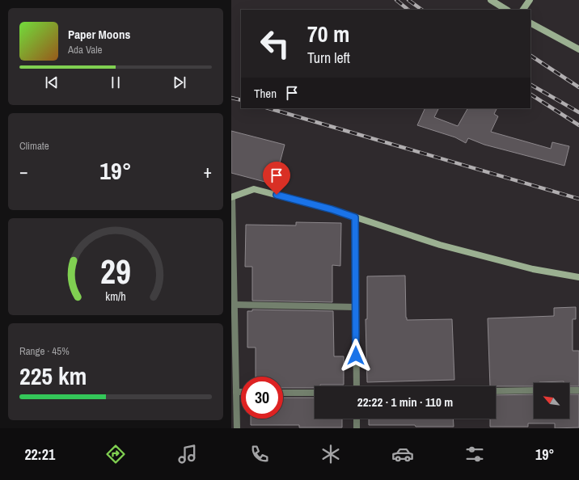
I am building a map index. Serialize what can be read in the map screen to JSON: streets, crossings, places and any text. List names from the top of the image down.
{
  "north": "top left",
  "page": {
    "turn": ["70 m", "Turn left"],
    "song": ["Paper Moons", "Ada Vale"],
    "then": "Then",
    "tile": [
      "Climate",
      ["Range · 45%", "225 km"]
    ],
    "heat": ["−", "19°", "+"],
    "limit": "30",
    "trip": "22:22 · 1 min · 110 m",
    "tabs": ["22:21", "19°"],
    "gauge": ["29", "km/h"]
  }
}
